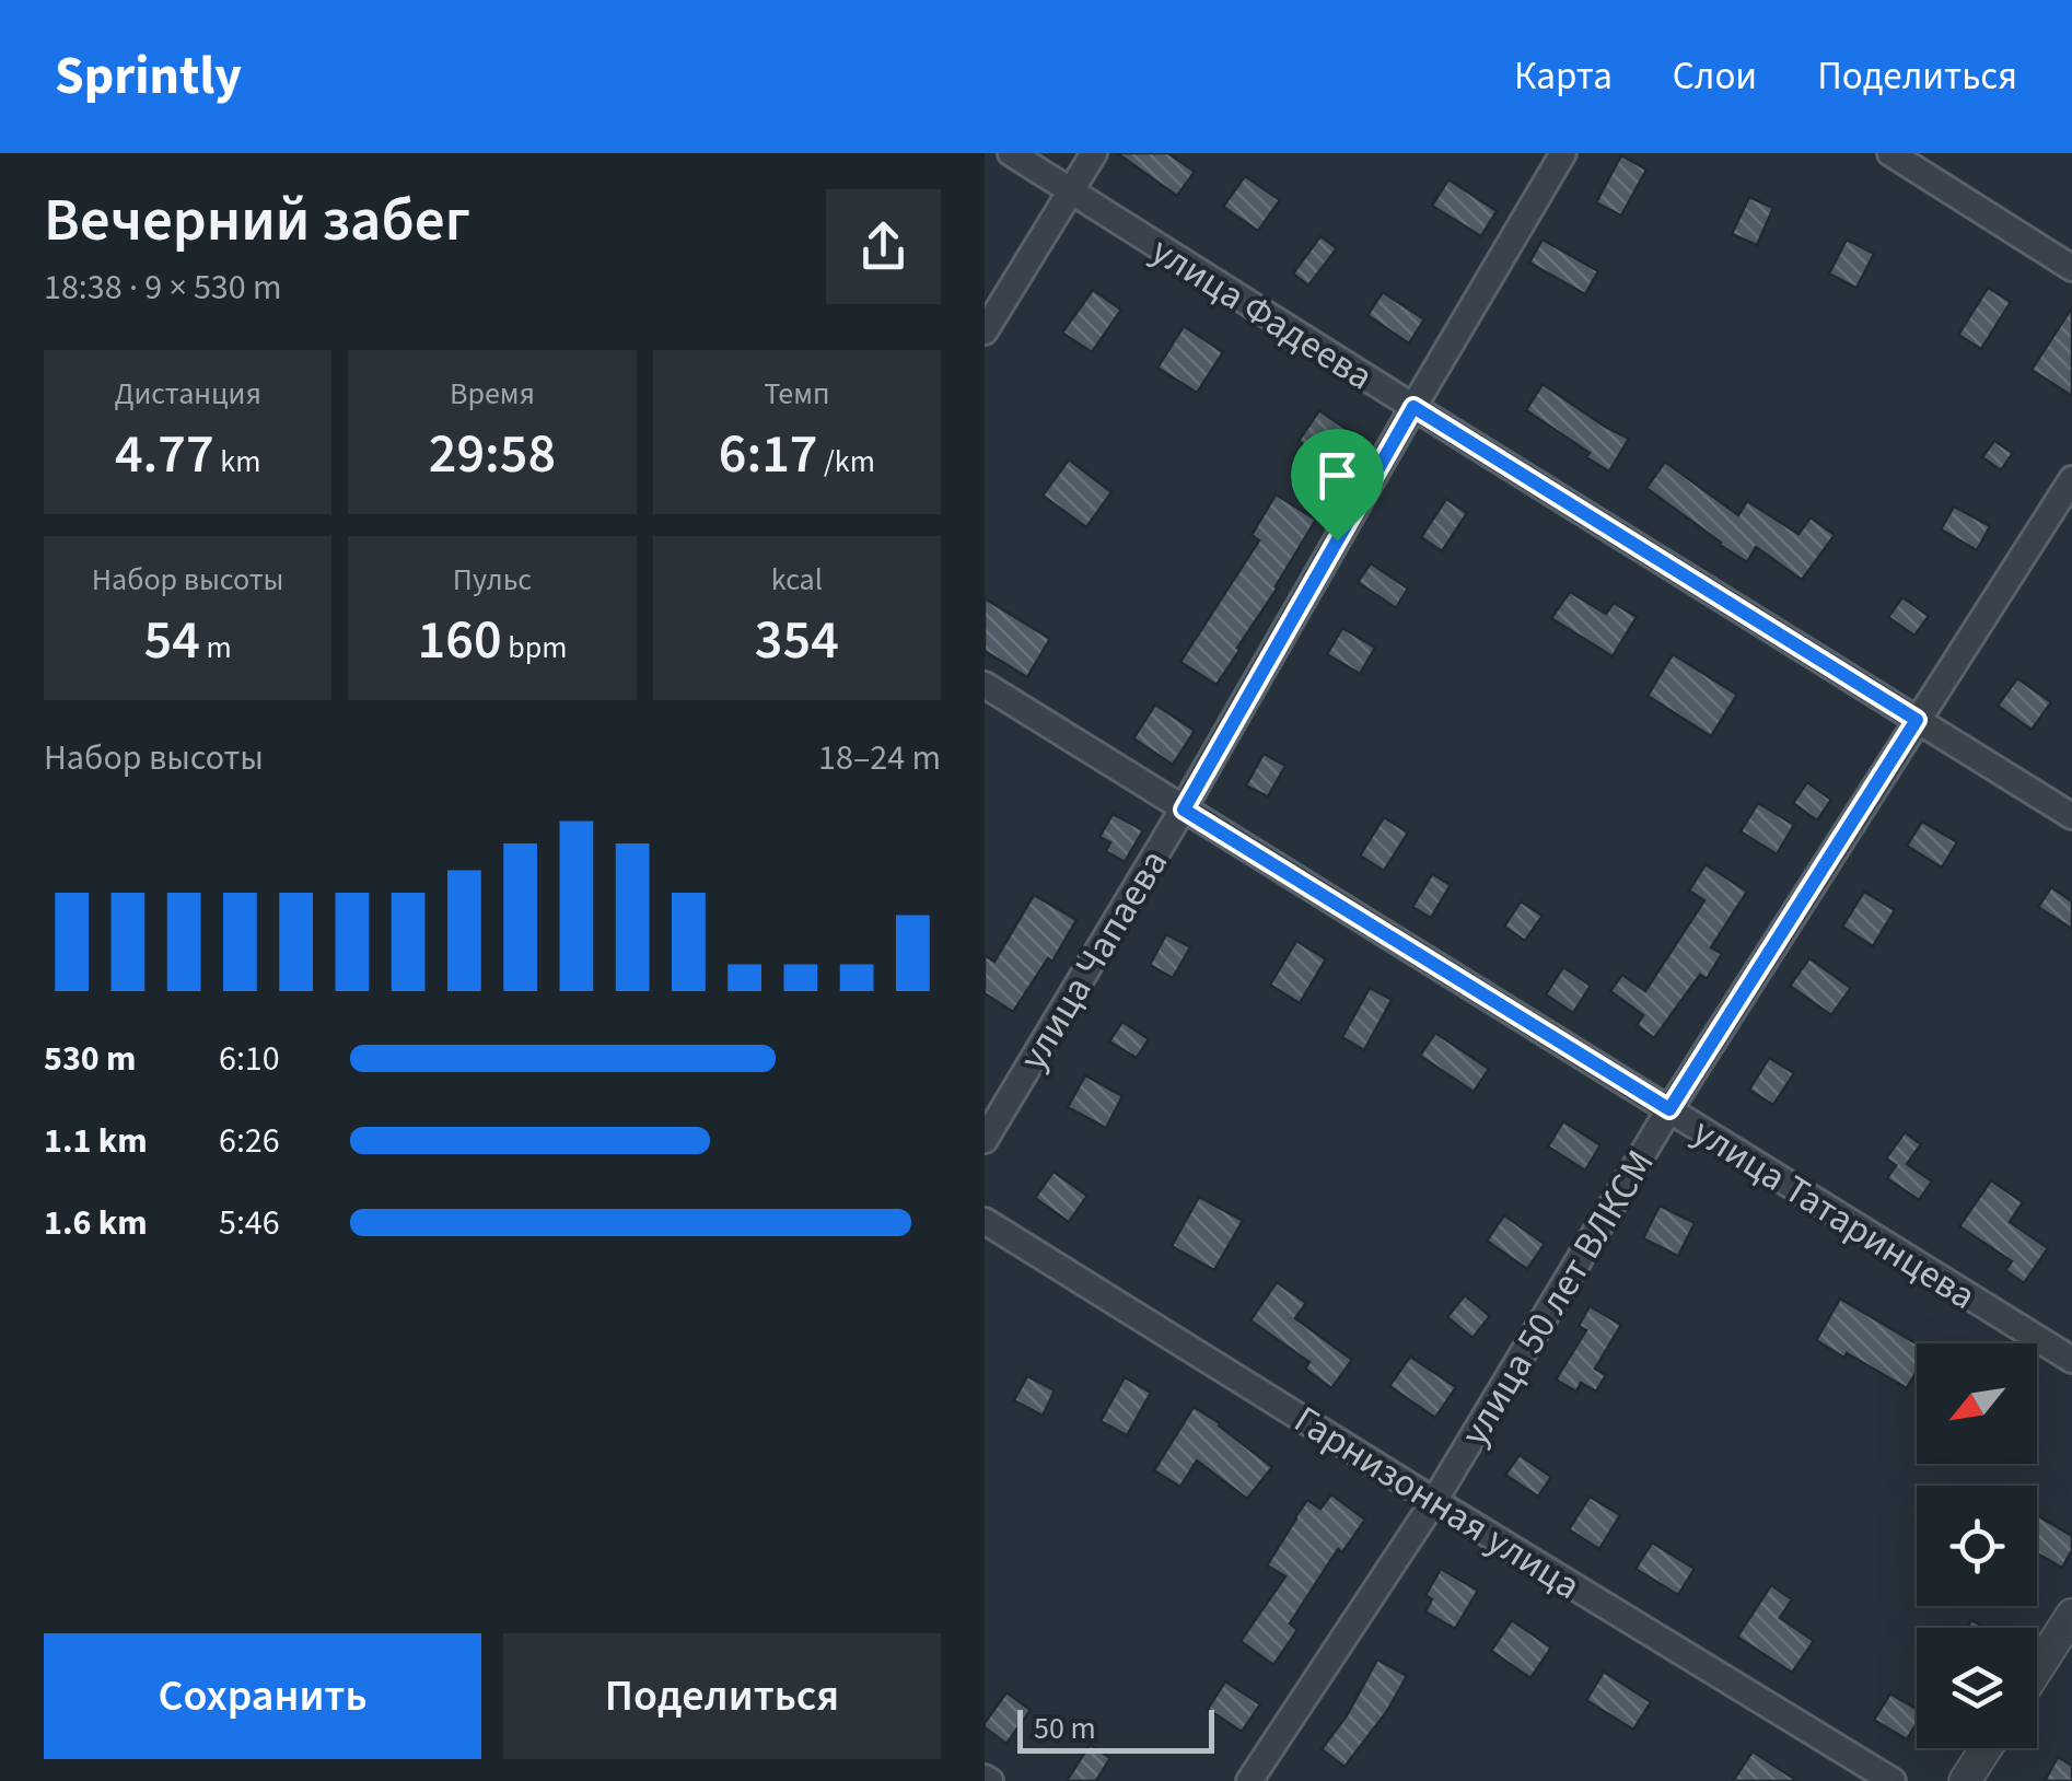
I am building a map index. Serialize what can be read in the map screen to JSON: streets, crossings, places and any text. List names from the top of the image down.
{
  "streets": {
    "street": [
      "улица Фадеева",
      "улица Чапаева",
      "улица Татаринцева",
      "улица 50 лет ВЛКСМ",
      "Гарнизонная улица"
    ]
  },
  "crossings": [
    ["улица Фадеева", "улица Чапаева"],
    ["улица Фадеева", "улица 50 лет ВЛКСМ"],
    ["улица Чапаева", "улица Татаринцева"],
    ["улица Татаринцева", "улица 50 лет ВЛКСМ"],
    ["улица 50 лет ВЛКСМ", "Гарнизонная улица"]
  ],
  "scale_bar": "50 m",
  "north": "bottom left",
  "page": {
    "header": "Sprintly",
    "nav": ["Карта", "Слои", "Поделиться"],
    "heading": ["Вечерний забег", "18:38 · 9 × 530 m"],
    "stats": [
      ["Дистанция", "4.77 km"],
      ["Время", "29:58"],
      ["Темп", "6:17 /km"],
      ["Набор высоты", "54 m"],
      ["Пульс", "160 bpm"],
      ["kcal", "354"]
    ],
    "chart": ["Набор высоты", "18–24 m"],
    "list": [
      {
        "name": "530 m",
        "note": "6:10"
      },
      {
        "name": "1.1 km",
        "note": "6:26"
      },
      {
        "name": "1.6 km",
        "note": "5:46"
      }
    ],
    "buttons": ["Сохранить", "Поделиться"],
    "scale": "50 m"
  }
}
